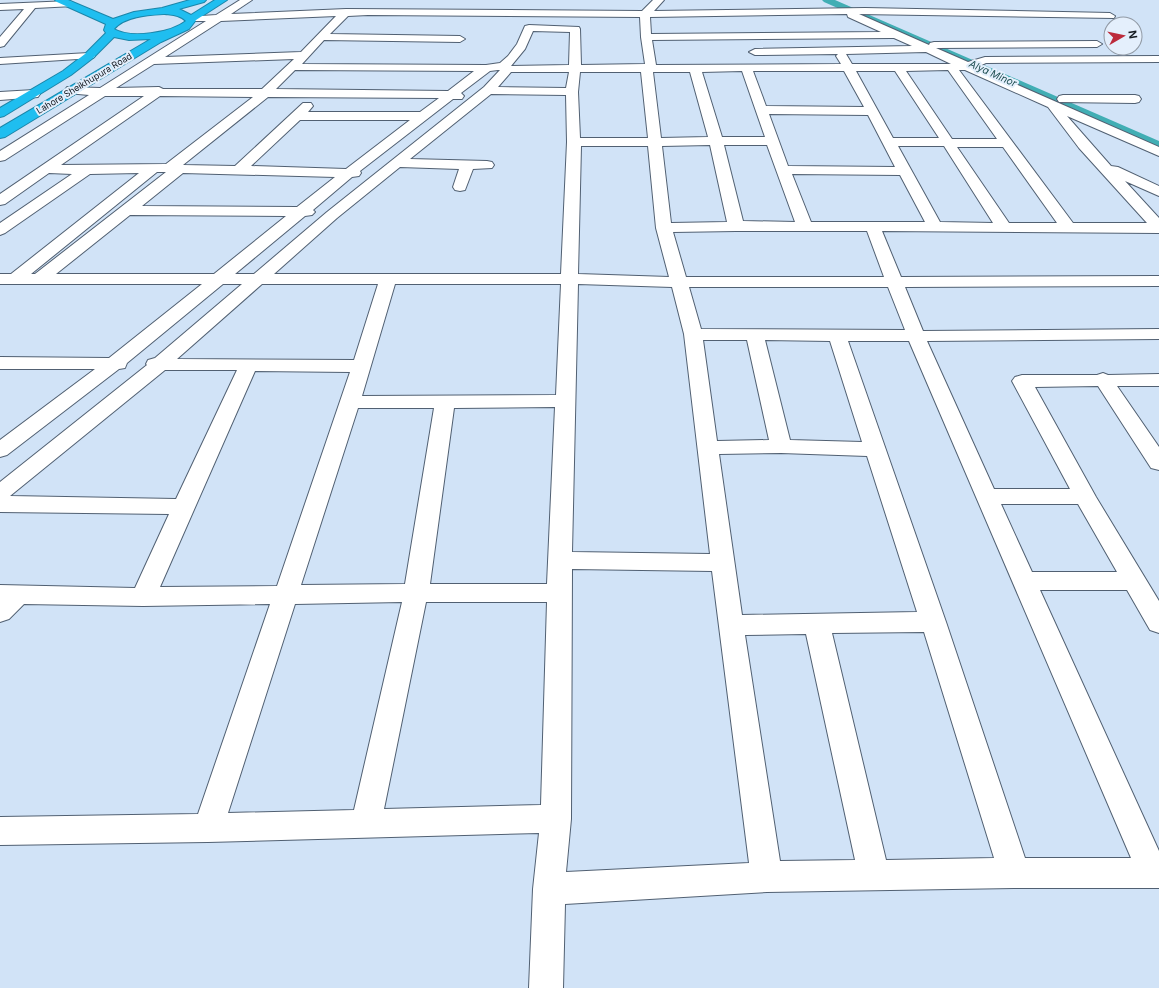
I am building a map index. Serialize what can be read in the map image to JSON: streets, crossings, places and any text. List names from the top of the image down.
{
  "streets": {
    "highway": ["Lahore Sheikhupura Road"]
  },
  "water": ["Alya Minor"],
  "north": "right"
}
